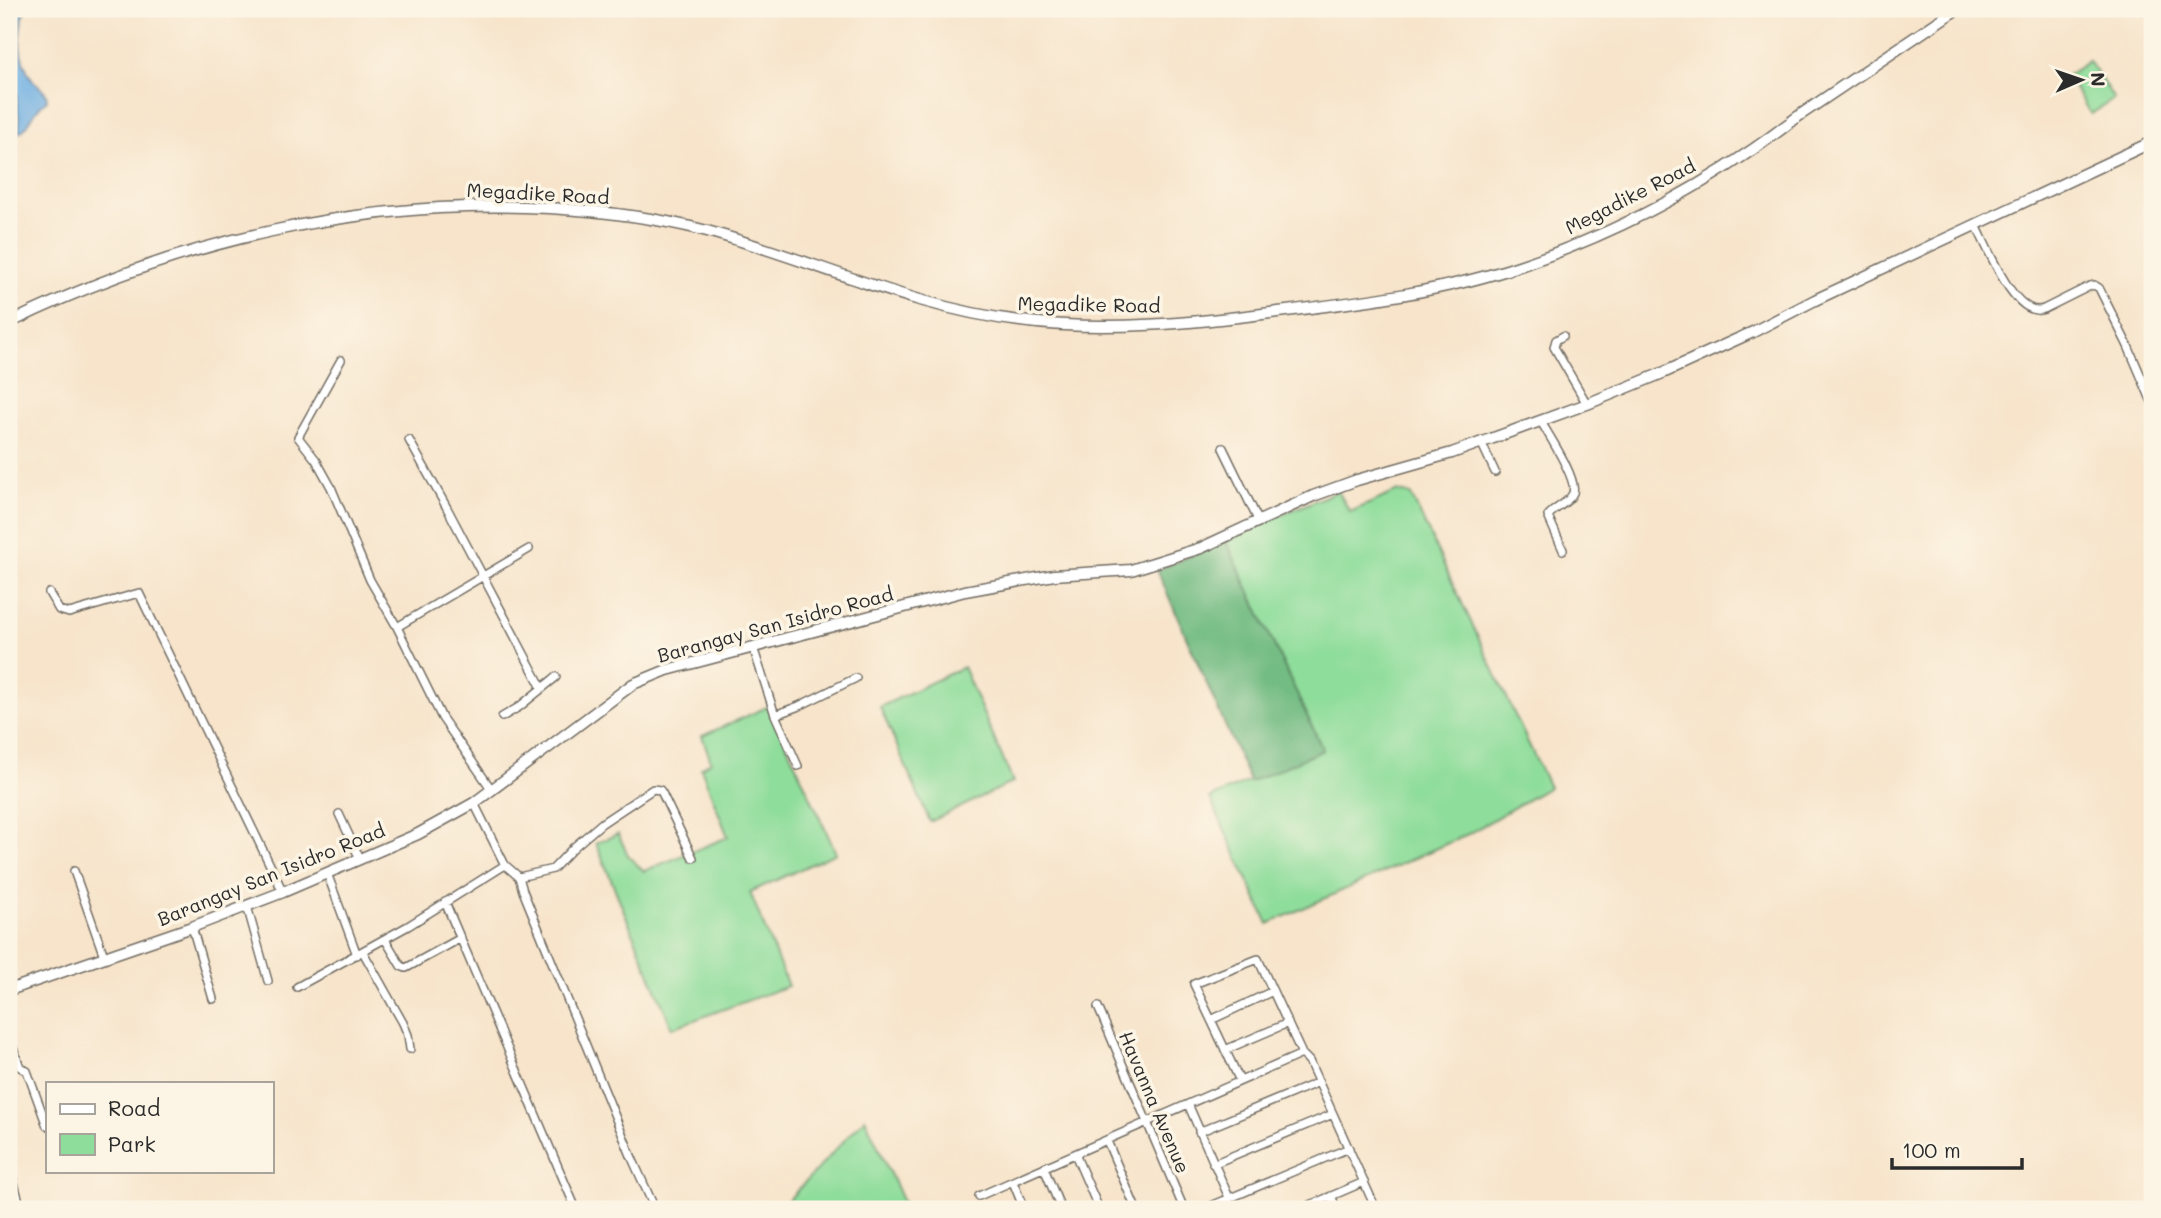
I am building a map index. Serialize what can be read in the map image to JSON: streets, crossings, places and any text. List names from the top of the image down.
{
  "streets": {
    "street": ["Megadike Road", "Barangay San Isidro Road", "Havanna Avenue"]
  },
  "legend": ["Road", "Park"],
  "scale_bar": "100 m",
  "north": "right"
}
